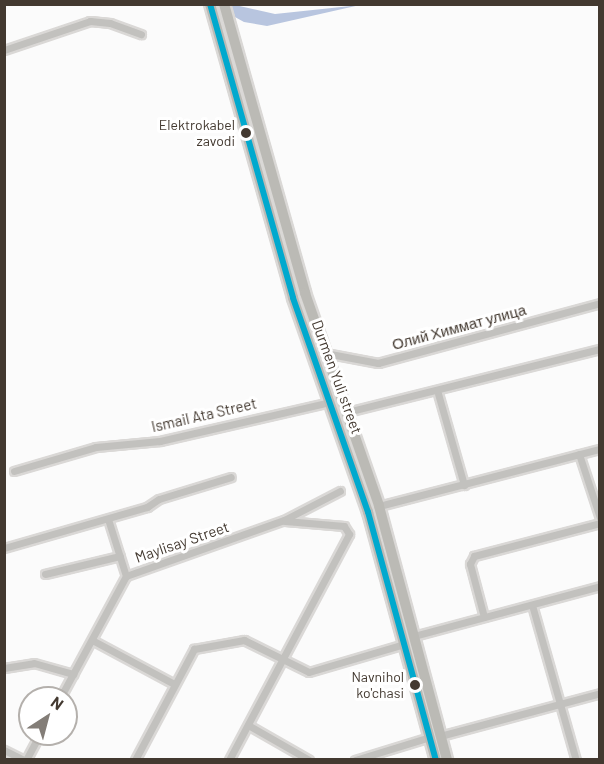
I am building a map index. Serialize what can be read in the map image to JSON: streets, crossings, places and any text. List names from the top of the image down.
{
  "streets": {
    "main road": ["Durmen Yuli street"],
    "street": ["Олий Химмат улица", "Ismail Ata Street", "Maylisay Street"]
  },
  "crossings": [
    ["Олий Химмат улица", "Durmen Yuli street"],
    ["Durmen Yuli street", "Ismail Ata Street"]
  ],
  "places": ["Elektrokabel zavodi", "Navnihol ko'chasi"],
  "north": "top right"
}
